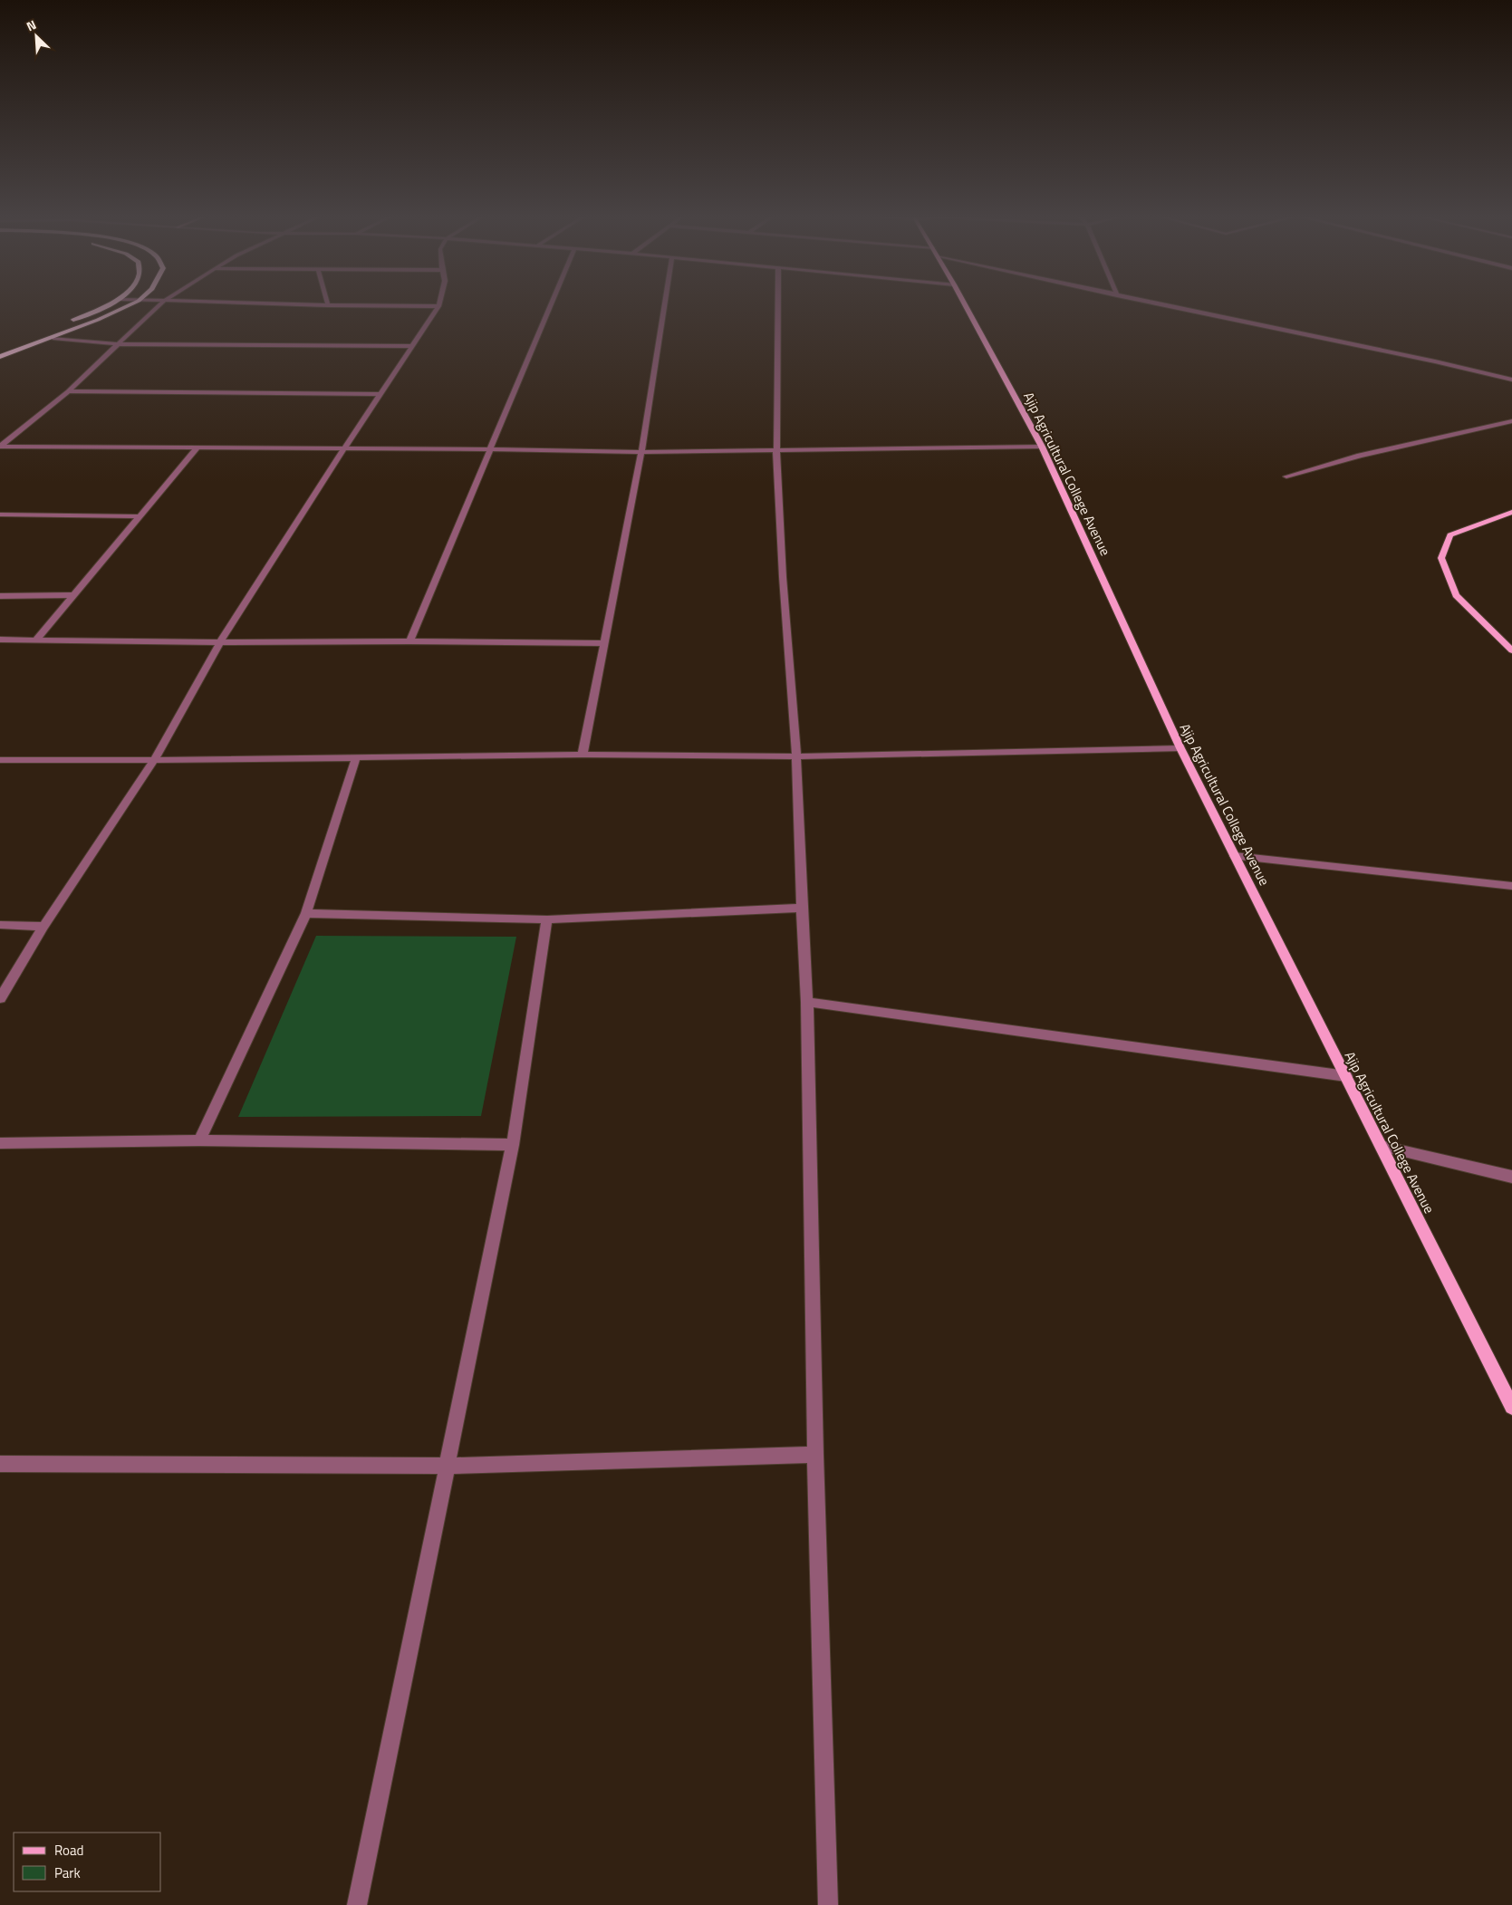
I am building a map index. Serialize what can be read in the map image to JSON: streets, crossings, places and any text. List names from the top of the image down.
{
  "streets": {
    "main road": ["Ajip Agricultural College Avenue"]
  },
  "legend": ["Road", "Park"],
  "north": "top left"
}
